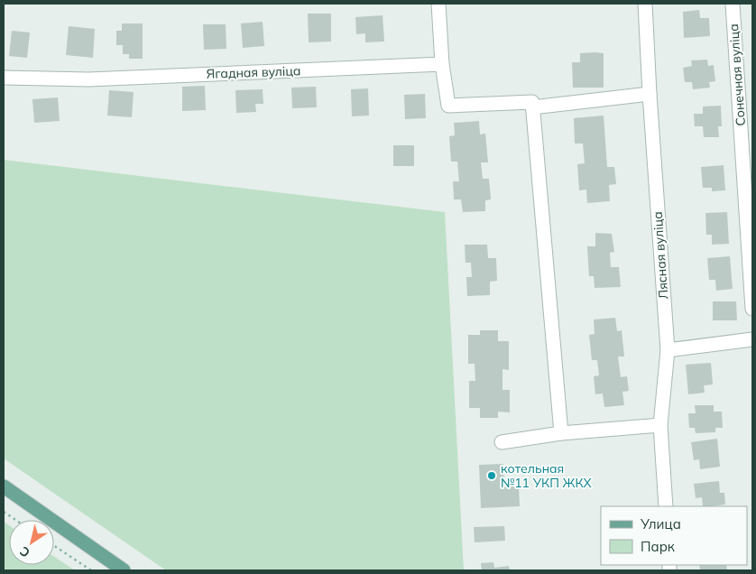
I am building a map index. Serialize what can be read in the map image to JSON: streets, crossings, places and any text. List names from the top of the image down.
{
  "streets": {
    "street": ["Ягадная вуліца", "Сонечная вуліца", "Лясная вуліца"]
  },
  "places": ["котельная №11 УКП ЖКХ"],
  "legend": ["Улица", "Парк"],
  "north": "bottom left"
}
